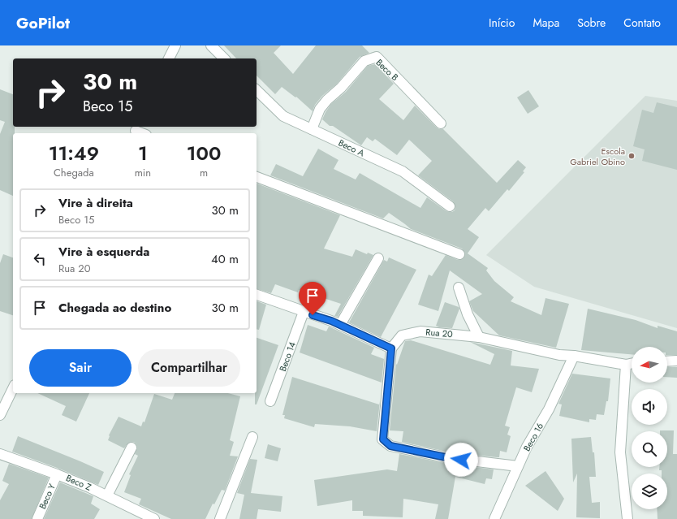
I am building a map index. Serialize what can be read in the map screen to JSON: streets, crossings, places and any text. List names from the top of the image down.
{
  "streets": {
    "street": [
      "Beco B",
      "Beco A",
      "Rua 20",
      "Beco 14",
      "Beco 16",
      "Beco Z",
      "Beco Y"
    ]
  },
  "crossings": [
    ["Beco B", "Beco A"],
    ["Rua 20", "Beco 16"],
    ["Beco Z", "Beco Y"]
  ],
  "places": ["Escola Gabriel Obino"],
  "north": "left",
  "page": {
    "header": "GoPilot",
    "nav": [
      "Início",
      "Mapa",
      "Sobre",
      "Contato"
    ],
    "turn": ["30 m", "Beco 15"],
    "eta": [
      "11:49",
      "Chegada",
      "1",
      "min",
      "100",
      "m"
    ],
    "list": [
      {
        "name": "Vire à direita",
        "note": "Beco 15",
        "value": "30 m"
      },
      {
        "name": "Vire à esquerda",
        "note": "Rua 20",
        "value": "40 m"
      },
      {
        "name": "Chegada ao destino",
        "value": "30 m"
      }
    ],
    "buttons": ["Sair", "Compartilhar"]
  }
}
